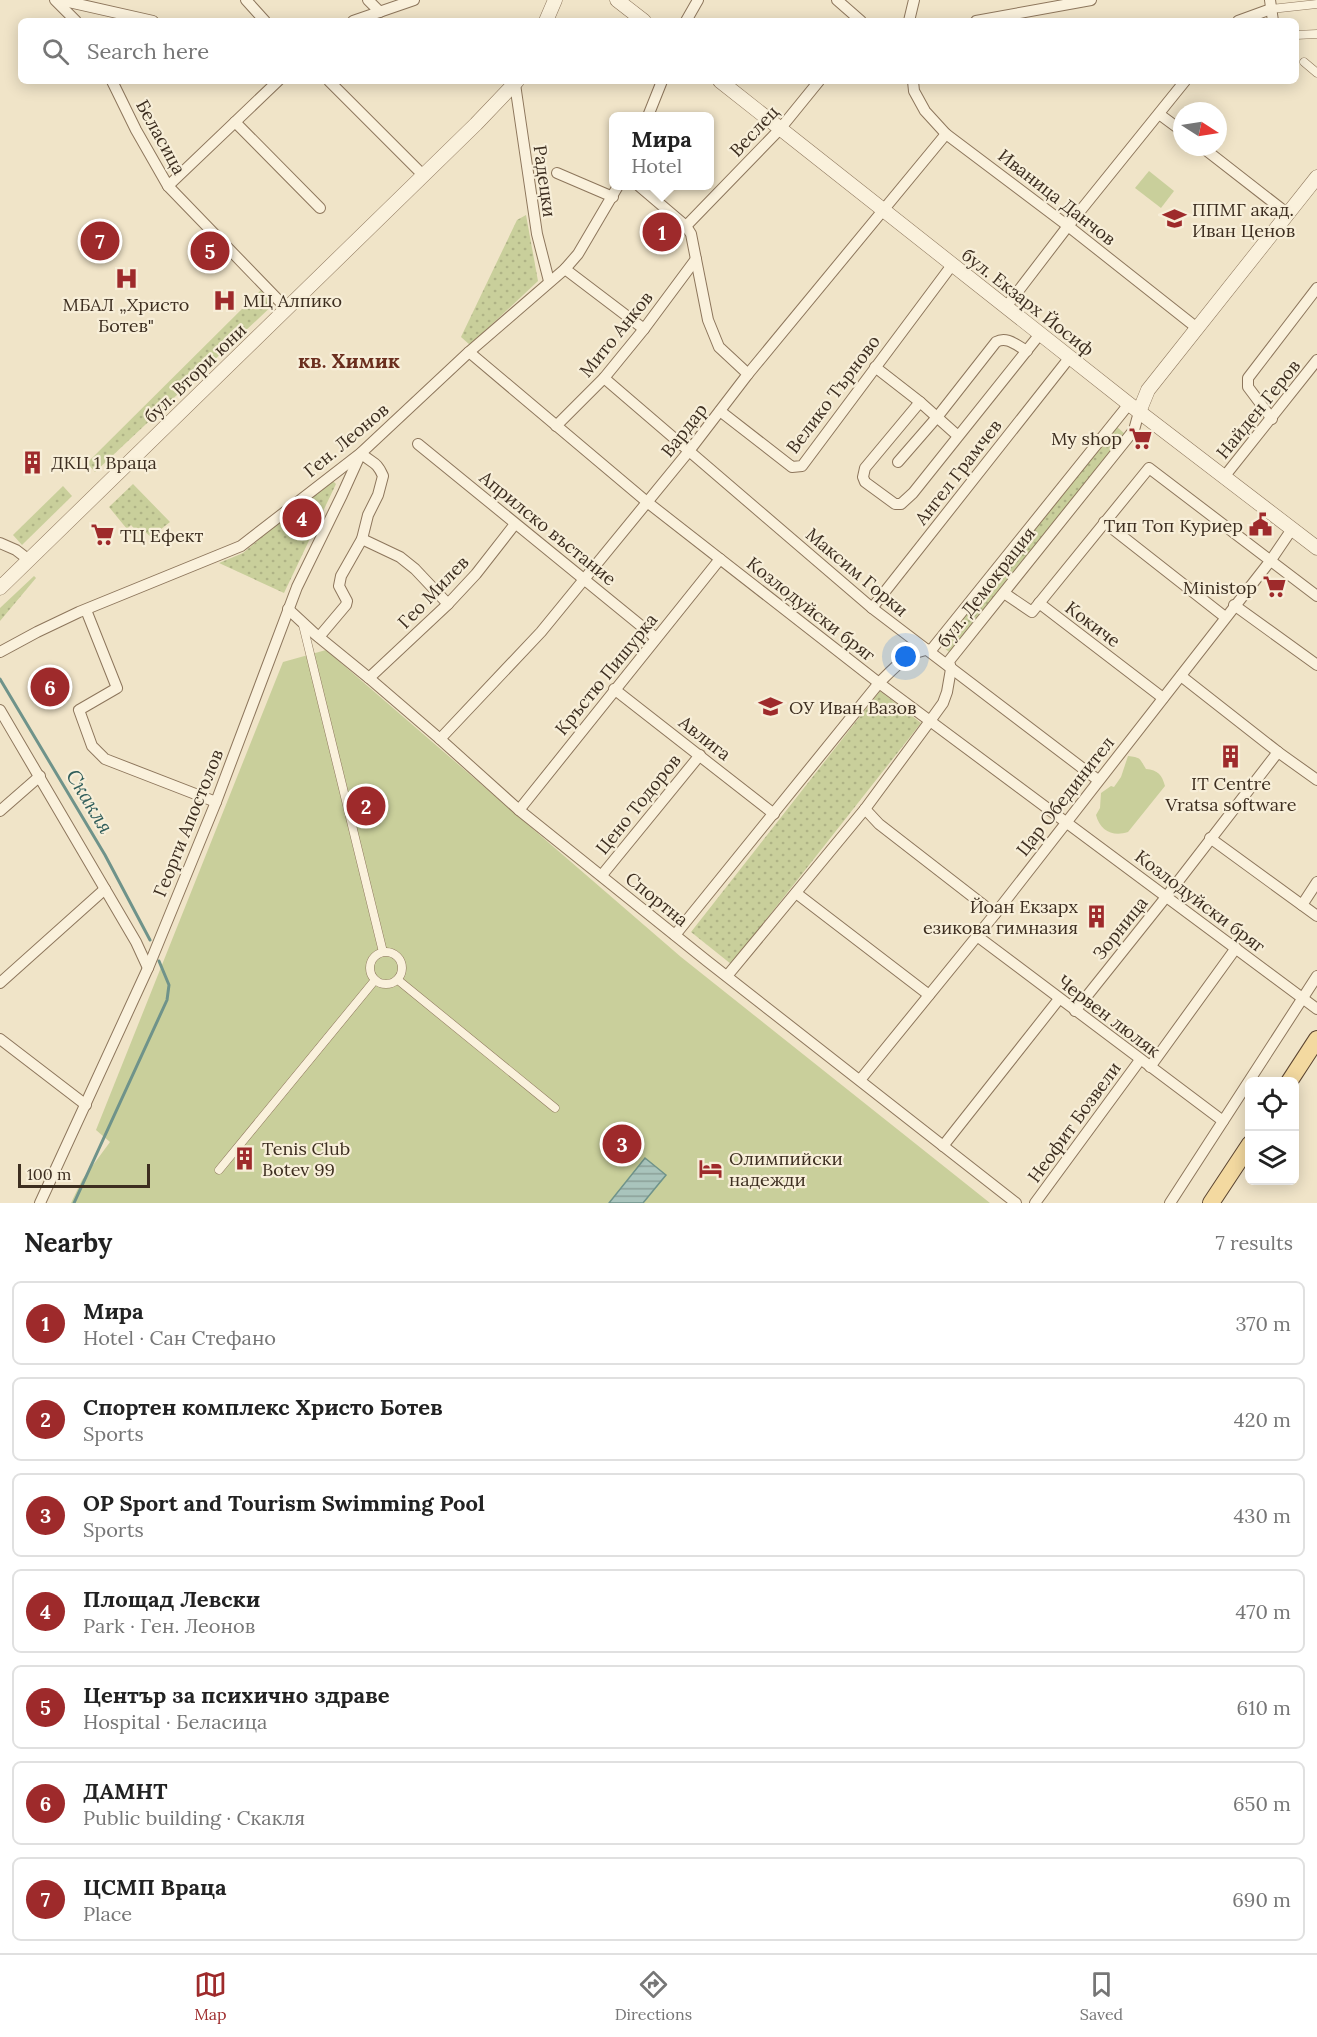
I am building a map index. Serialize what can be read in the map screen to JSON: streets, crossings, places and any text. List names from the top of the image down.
{
  "streets": {
    "street": [
      "Веслец",
      "Беласица",
      "Радецки",
      "Иваница Данчов",
      "бул. Екзарх Йосиф",
      "Мито Анков",
      "бул. Втори юни",
      "Велико Търново",
      "Найден Геров",
      "Вардар",
      "Ген. Леонов",
      "Ангел Грамчев",
      "Априлско въстание",
      "Максим Горки",
      "бул. Демокрация",
      "Гео Милев",
      "Козлодуйски бряг",
      "Кокиче",
      "Кръстю Пишурка",
      "Авлига",
      "Цар Обединител",
      "Цено Тодоров",
      "Георги Апостолов",
      "Спортна",
      "Зорница",
      "Червен люляк",
      "Неофит Бозвели"
    ]
  },
  "crossings": [
    ["Веслец", "бул. Екзарх Йосиф"],
    ["Беласица", "бул. Втори юни"],
    ["Радецки", "Ген. Леонов"],
    ["Иваница Данчов", "Вардар"],
    ["Иваница Данчов", "бул. Демокрация"],
    ["бул. Екзарх Йосиф", "Велико Търново"],
    ["бул. Екзарх Йосиф", "Найден Геров"],
    ["бул. Екзарх Йосиф", "Вардар"],
    ["бул. Екзарх Йосиф", "Ангел Грамчев"],
    ["бул. Екзарх Йосиф", "бул. Демокрация"],
    ["бул. Екзарх Йосиф", "Цар Обединител"],
    ["Мито Анков", "Максим Горки"],
    ["Мито Анков", "Козлодуйски бряг"],
    ["Велико Търново", "Вардар"],
    ["Вардар", "Априлско въстание"],
    ["Вардар", "Максим Горки"],
    ["Вардар", "Козлодуйски бряг"],
    ["Вардар", "Спортна"],
    ["Ген. Леонов", "Козлодуйски бряг"],
    ["Ген. Леонов", "Георги Апостолов"],
    ["Ангел Грамчев", "Максим Горки"],
    ["Априлско въстание", "Гео Милев"],
    ["Априлско въстание", "Кръстю Пишурка"],
    ["Максим Горки", "бул. Демокрация"],
    ["Максим Горки", "Цар Обединител"],
    ["бул. Демокрация", "Козлодуйски бряг"],
    ["бул. Демокрация", "Кокиче"],
    ["бул. Демокрация", "Авлига"],
    ["бул. Демокрация", "Спортна"],
    ["Гео Милев", "Спортна"],
    ["Козлодуйски бряг", "Кръстю Пишурка"],
    ["Козлодуйски бряг", "Цар Обединител"],
    ["Козлодуйски бряг", "Зорница"],
    ["Козлодуйски бряг", "Неофит Бозвели"],
    ["Кокиче", "Цар Обединител"],
    ["Кръстю Пишурка", "Авлига"],
    ["Кръстю Пишурка", "Спортна"],
    ["Авлига", "Цено Тодоров"],
    ["Цар Обединител", "Спортна"],
    ["Цар Обединител", "Червен люляк"],
    ["Цено Тодоров", "Спортна"],
    ["Георги Апостолов", "Спортна"],
    ["Зорница", "Червен люляк"],
    ["Червен люляк", "Неофит Бозвели"]
  ],
  "districts": ["кв. Химик"],
  "water": ["Скакля"],
  "places": {
    "school or university": ["ППМГ акад. Иван Ценов", "ОУ Иван Вазов"],
    "hospital": ["МБАЛ „Христо Ботев\"", "МЦ Алпико"],
    "supermarket": ["My shop", "ТЦ Ефект", "Ministop"],
    "building": [
      "ДКЦ 1 Враца",
      "IT Centre Vratsa software",
      "Йоан Екзарх езикова гимназия",
      "Tenis Club Botev 99"
    ],
    "public building": ["Тип Топ Куриер"],
    "hotel": ["Олимпийски надежди"]
  },
  "scale_bar": "100 m",
  "north": "right",
  "page": {
    "search": "Search here",
    "popup": ["Мира", "Hotel"],
    "pins": [
      "1",
      "7",
      "5",
      "4",
      "6",
      "2",
      "3"
    ],
    "scale": "100 m",
    "heading": ["Nearby", "7 results"],
    "list": [
      {
        "mark": "1",
        "name": "Мира",
        "note": "Hotel · Сан Стефано",
        "value": "370 m"
      },
      {
        "mark": "2",
        "name": "Спортен комплекс Христо Ботев",
        "note": "Sports",
        "value": "420 m"
      },
      {
        "mark": "3",
        "name": "OP Sport and Tourism Swimming Pool",
        "note": "Sports",
        "value": "430 m"
      },
      {
        "mark": "4",
        "name": "Площад Левски",
        "note": "Park · Ген. Леонов",
        "value": "470 m"
      },
      {
        "mark": "5",
        "name": "Център за психично здраве",
        "note": "Hospital · Беласица",
        "value": "610 m"
      },
      {
        "mark": "6",
        "name": "ДАМНТ",
        "note": "Public building · Скакля",
        "value": "650 m"
      },
      {
        "mark": "7",
        "name": "ЦСМП Враца",
        "note": "Place",
        "value": "690 m"
      }
    ],
    "nav": ["Map", "Directions", "Saved"]
  }
}
